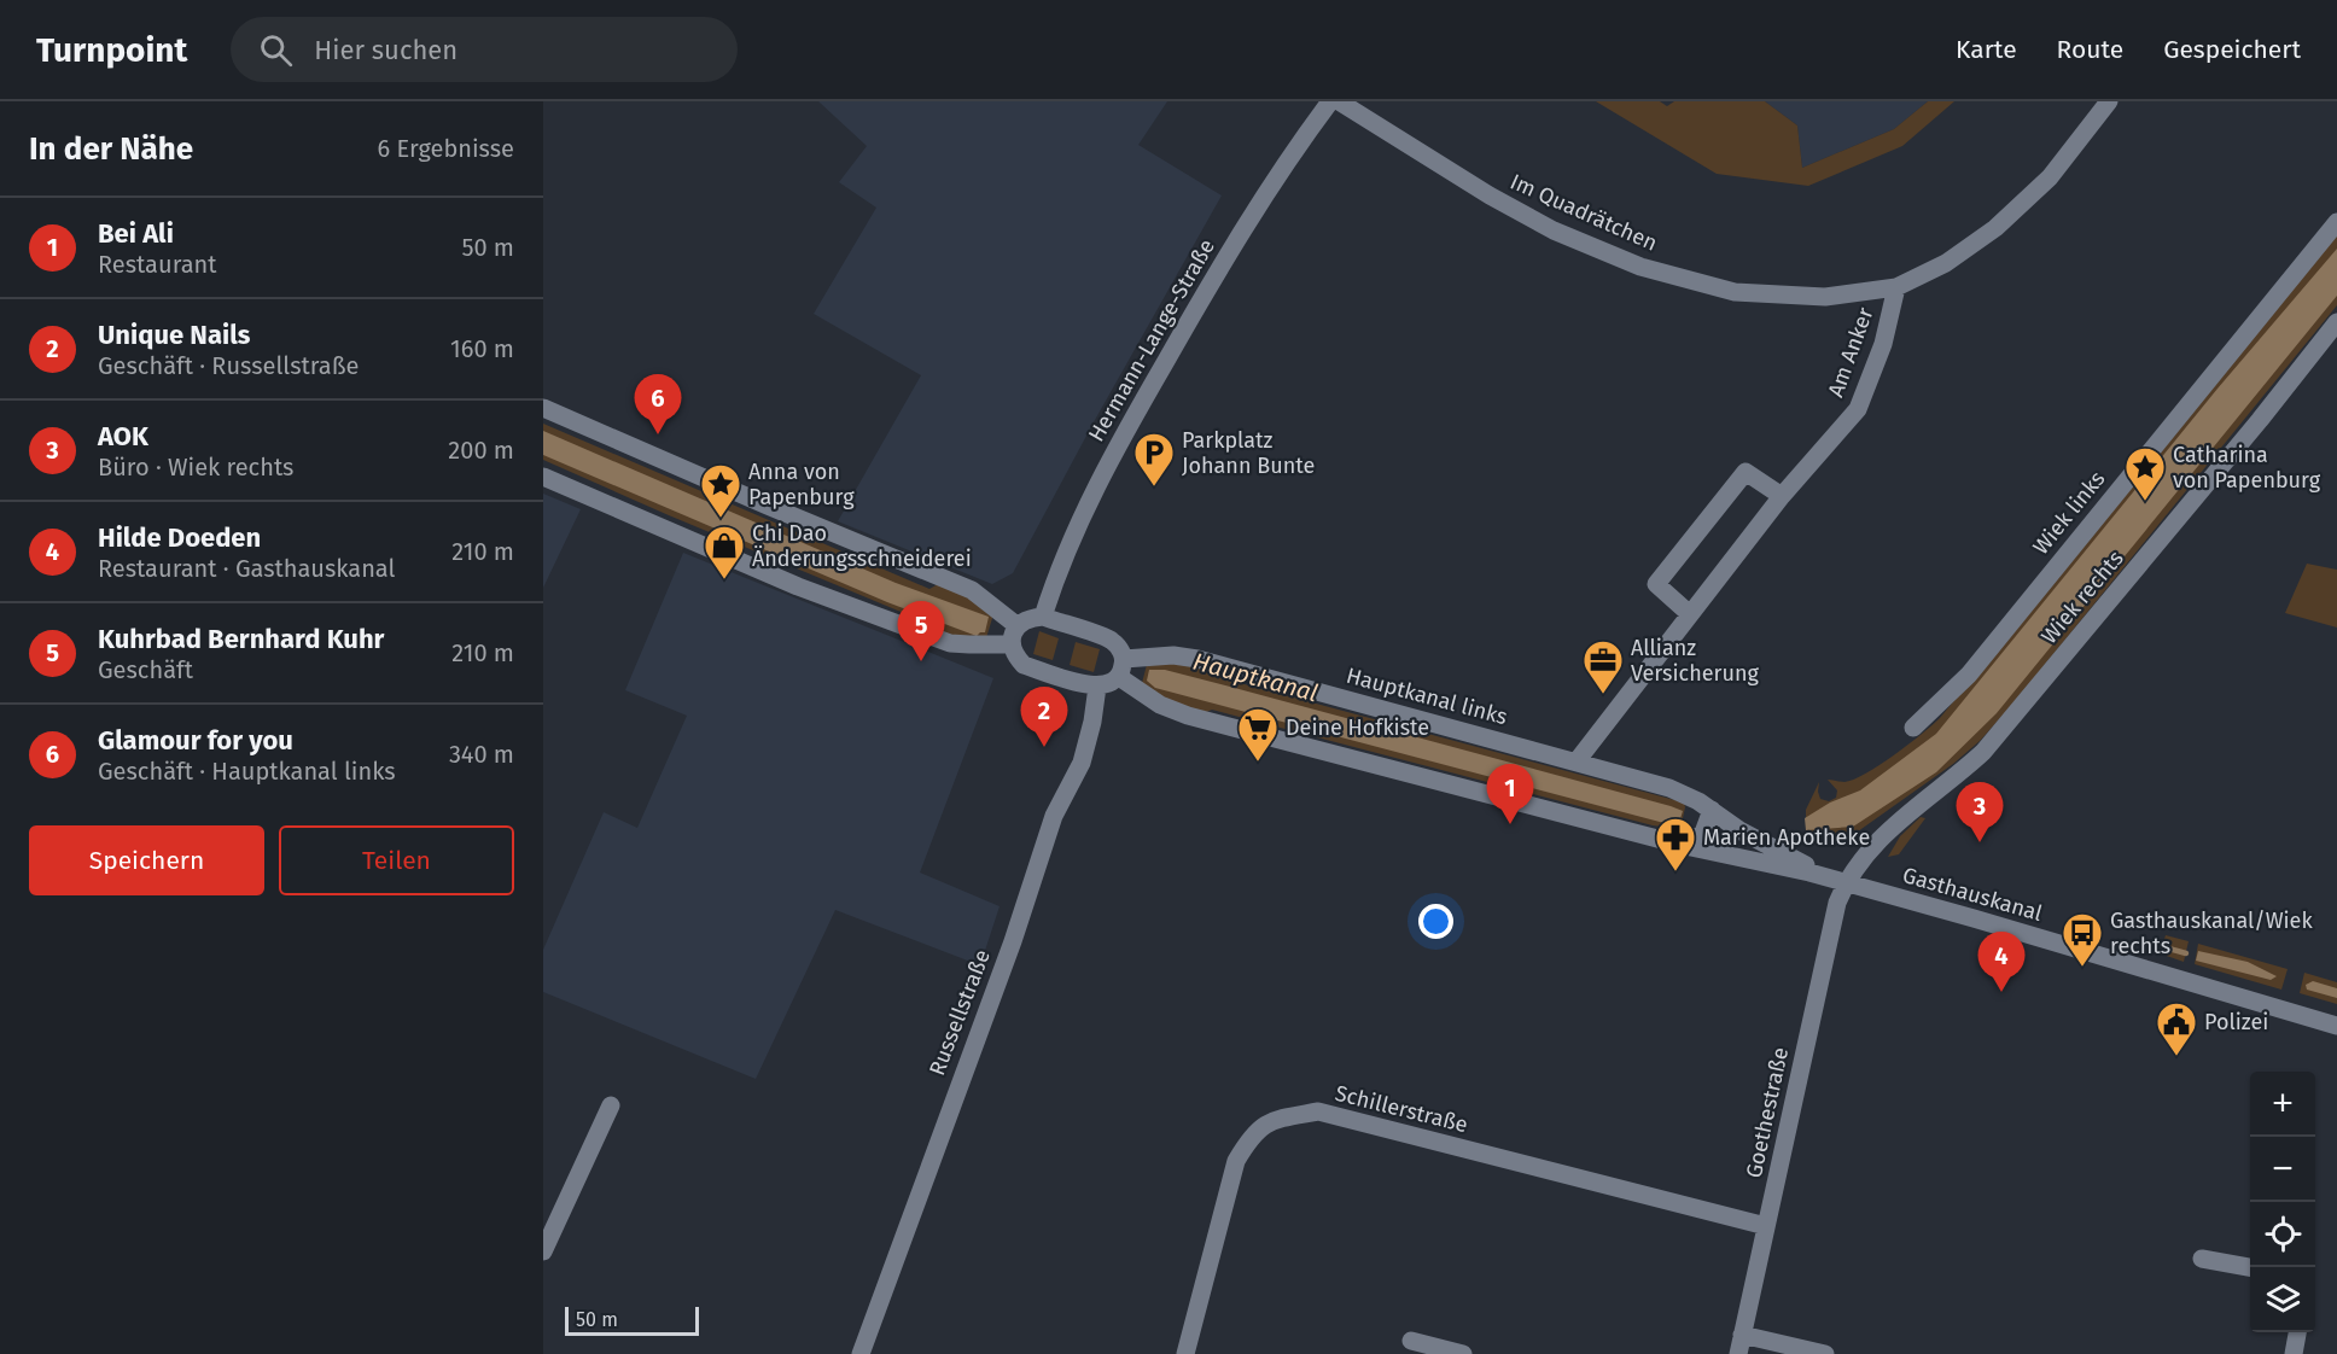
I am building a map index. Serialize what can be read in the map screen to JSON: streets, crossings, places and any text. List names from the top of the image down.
{
  "streets": {
    "street": [
      "Im Quadrätchen",
      "Hermann-Lange-Straße",
      "Am Anker",
      "Wiek links",
      "Wiek rechts",
      "Hauptkanal links",
      "Gasthauskanal",
      "Russellstraße",
      "Schillerstraße",
      "Goethestraße"
    ]
  },
  "crossings": [
    ["Im Quadrätchen", "Am Anker"],
    ["Am Anker", "Hauptkanal links"],
    ["Wiek rechts", "Hauptkanal links"],
    ["Wiek rechts", "Gasthauskanal"],
    ["Wiek rechts", "Goethestraße"],
    ["Hauptkanal links", "Gasthauskanal"],
    ["Hauptkanal links", "Russellstraße"],
    ["Hauptkanal links", "Goethestraße"],
    ["Gasthauskanal", "Goethestraße"],
    ["Schillerstraße", "Goethestraße"]
  ],
  "water": ["Hauptkanal"],
  "places": {
    "parking": ["Parkplatz Johann Bunte"],
    "place": ["Catharina von Papenburg", "Anna von Papenburg"],
    "shop": ["Chi Dao Änderungsschneiderei"],
    "office": ["Allianz Versicherung"],
    "supermarket": ["Deine Hofkiste"],
    "pharmacy": ["Marien Apotheke"],
    "bus stop": ["Gasthauskanal/Wiek rechts"],
    "public building": ["Polizei"]
  },
  "scale_bar": "50 m",
  "page": {
    "header": "Turnpoint",
    "search": "Hier suchen",
    "nav": ["Karte", "Route", "Gespeichert"],
    "heading": ["In der Nähe", "6 Ergebnisse"],
    "list": [
      {
        "mark": "1",
        "name": "Bei Ali",
        "note": "Restaurant",
        "value": "50 m"
      },
      {
        "mark": "2",
        "name": "Unique Nails",
        "note": "Geschäft · Russellstraße",
        "value": "160 m"
      },
      {
        "mark": "3",
        "name": "AOK",
        "note": "Büro · Wiek rechts",
        "value": "200 m"
      },
      {
        "mark": "4",
        "name": "Hilde Doeden",
        "note": "Restaurant · Gasthauskanal",
        "value": "210 m"
      },
      {
        "mark": "5",
        "name": "Kuhrbad Bernhard Kuhr",
        "note": "Geschäft",
        "value": "210 m"
      },
      {
        "mark": "6",
        "name": "Glamour for you",
        "note": "Geschäft · Hauptkanal links",
        "value": "340 m"
      }
    ],
    "pins": [
      "6",
      "5",
      "2",
      "1",
      "3",
      "4"
    ],
    "buttons": ["Speichern", "Teilen"],
    "map_buttons": ["+", "−"],
    "scale": "50 m"
  }
}
